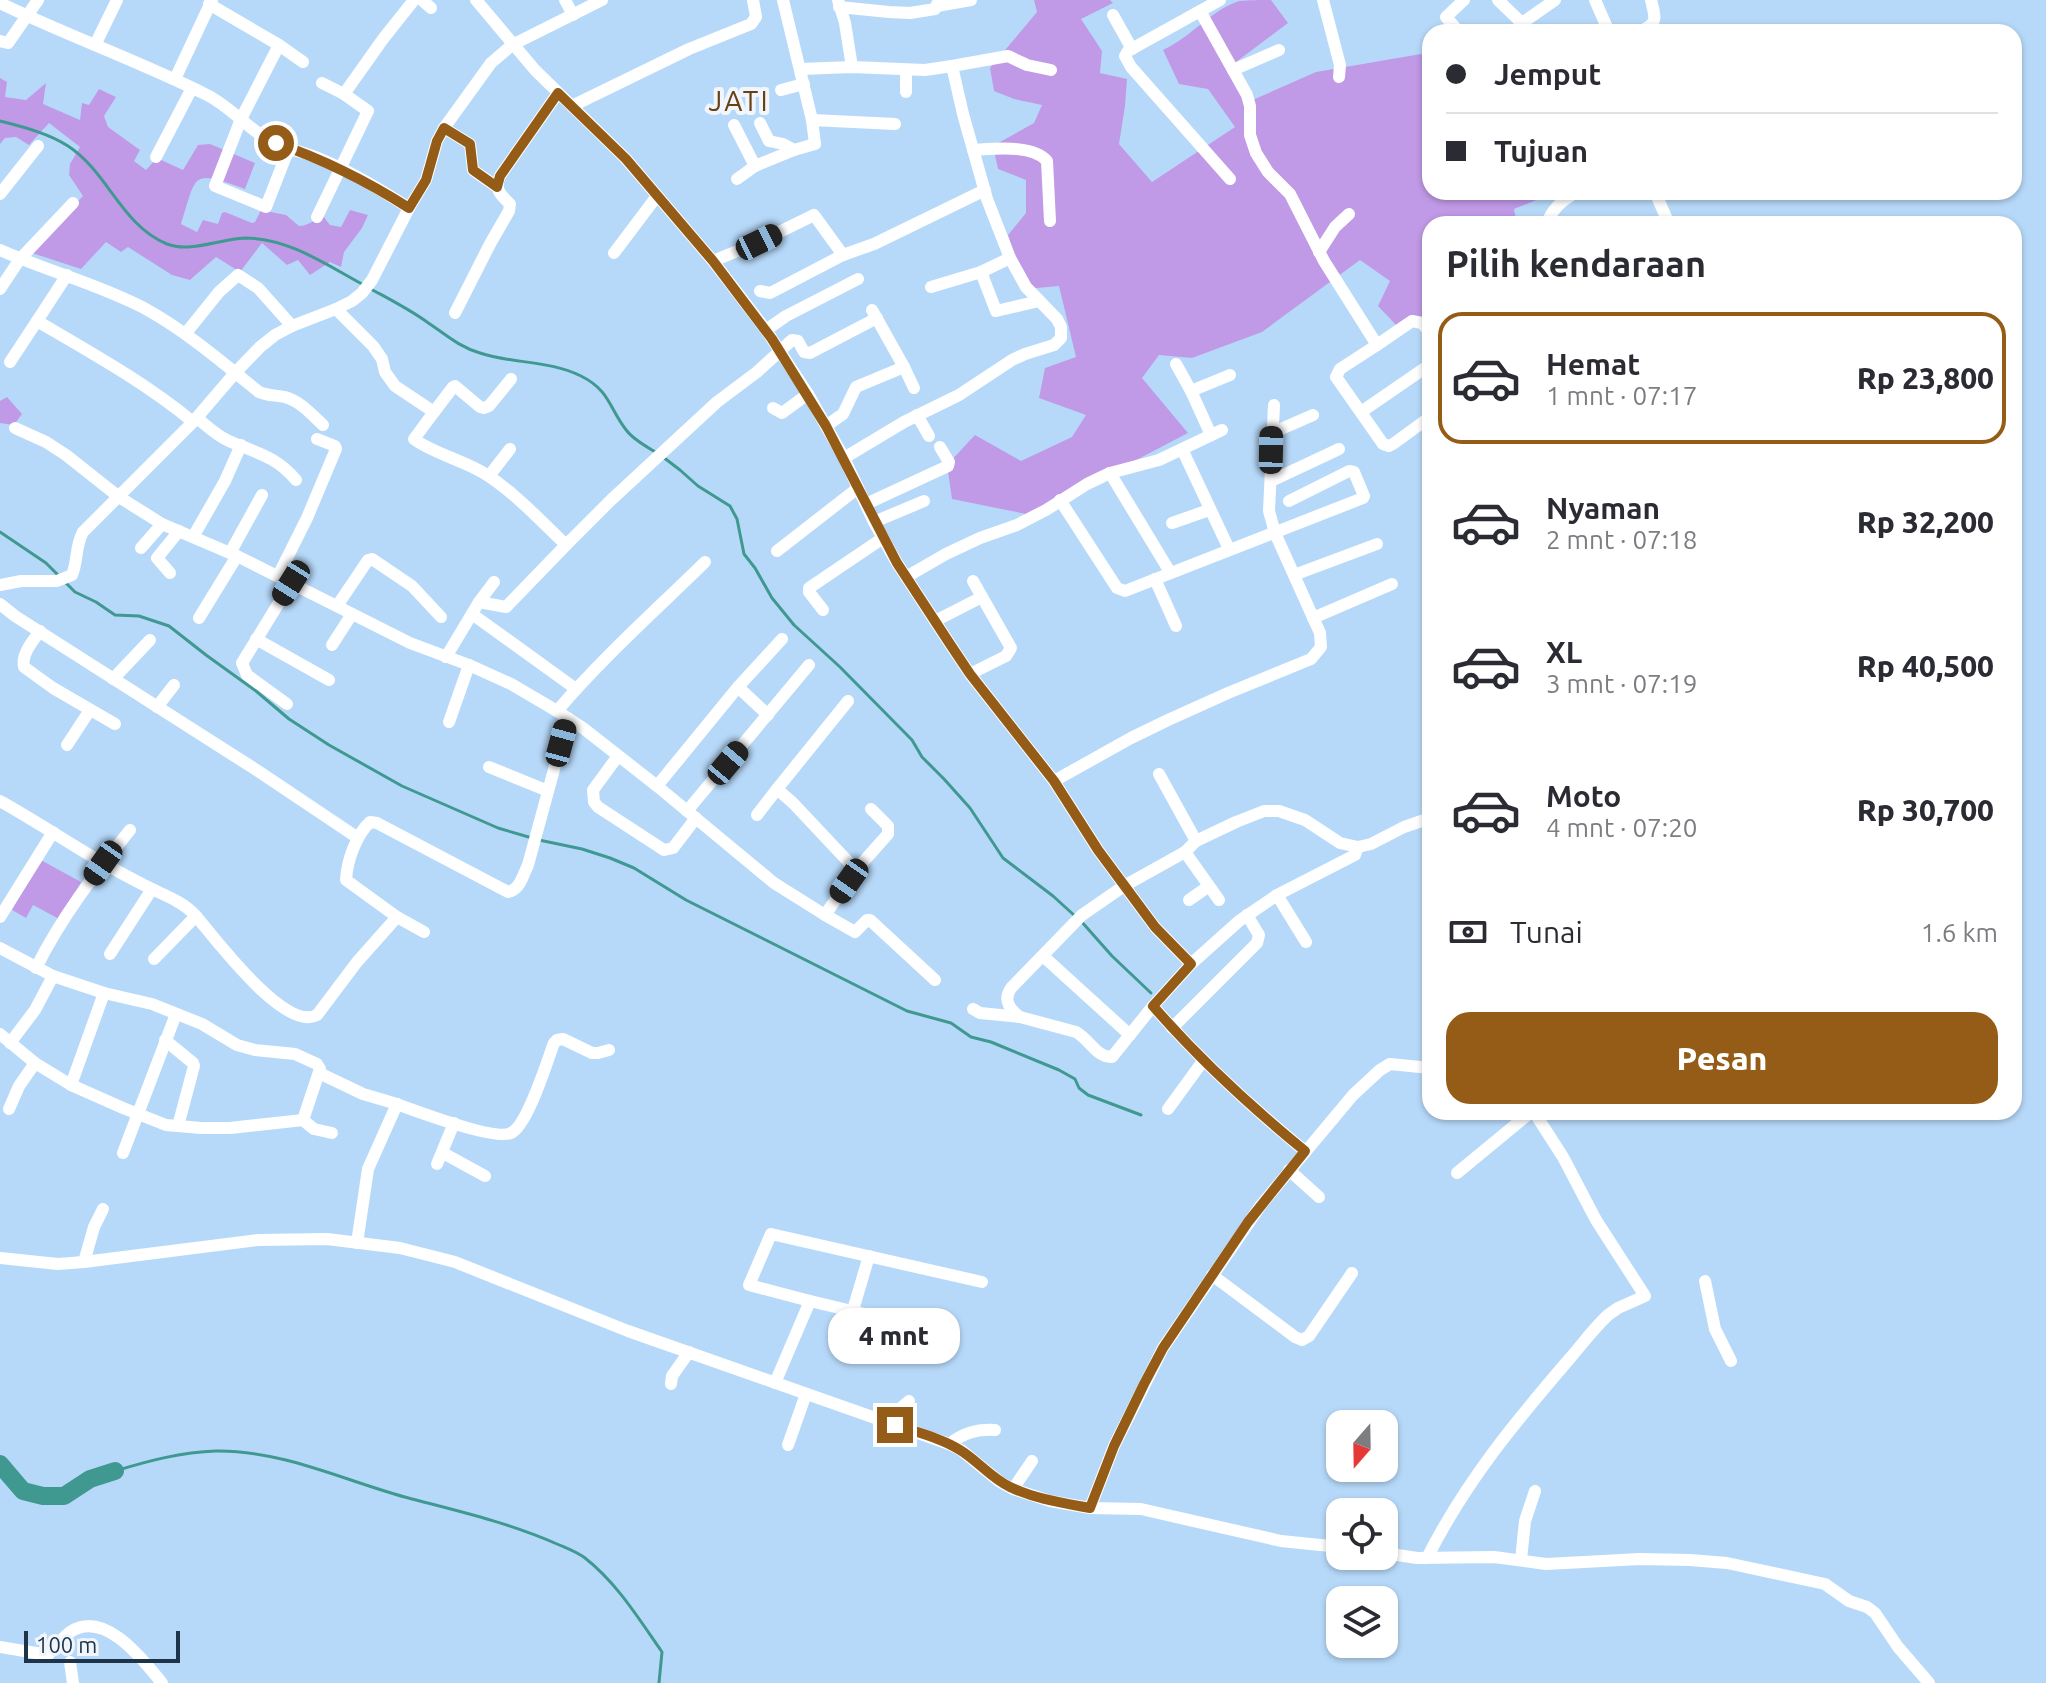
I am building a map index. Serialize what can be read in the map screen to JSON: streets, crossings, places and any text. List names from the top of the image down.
{
  "districts": ["JATI"],
  "scale_bar": "100 m",
  "north": "bottom",
  "page": {
    "banner": ["Jemput", "Tujuan"],
    "heading": "Pilih kendaraan",
    "list": [
      {
        "name": "Hemat",
        "note": "1 mnt · 07:17",
        "value": "Rp 23,800"
      },
      {
        "name": "Nyaman",
        "note": "2 mnt · 07:18",
        "value": "Rp 32,200"
      },
      {
        "name": "XL",
        "note": "3 mnt · 07:19",
        "value": "Rp 40,500"
      },
      {
        "name": "Moto",
        "note": "4 mnt · 07:20",
        "value": "Rp 30,700"
      }
    ],
    "pay": ["Tunai", "1.6 km"],
    "buttons": "Pesan",
    "bubble": "4 mnt",
    "scale": "100 m"
  }
}
